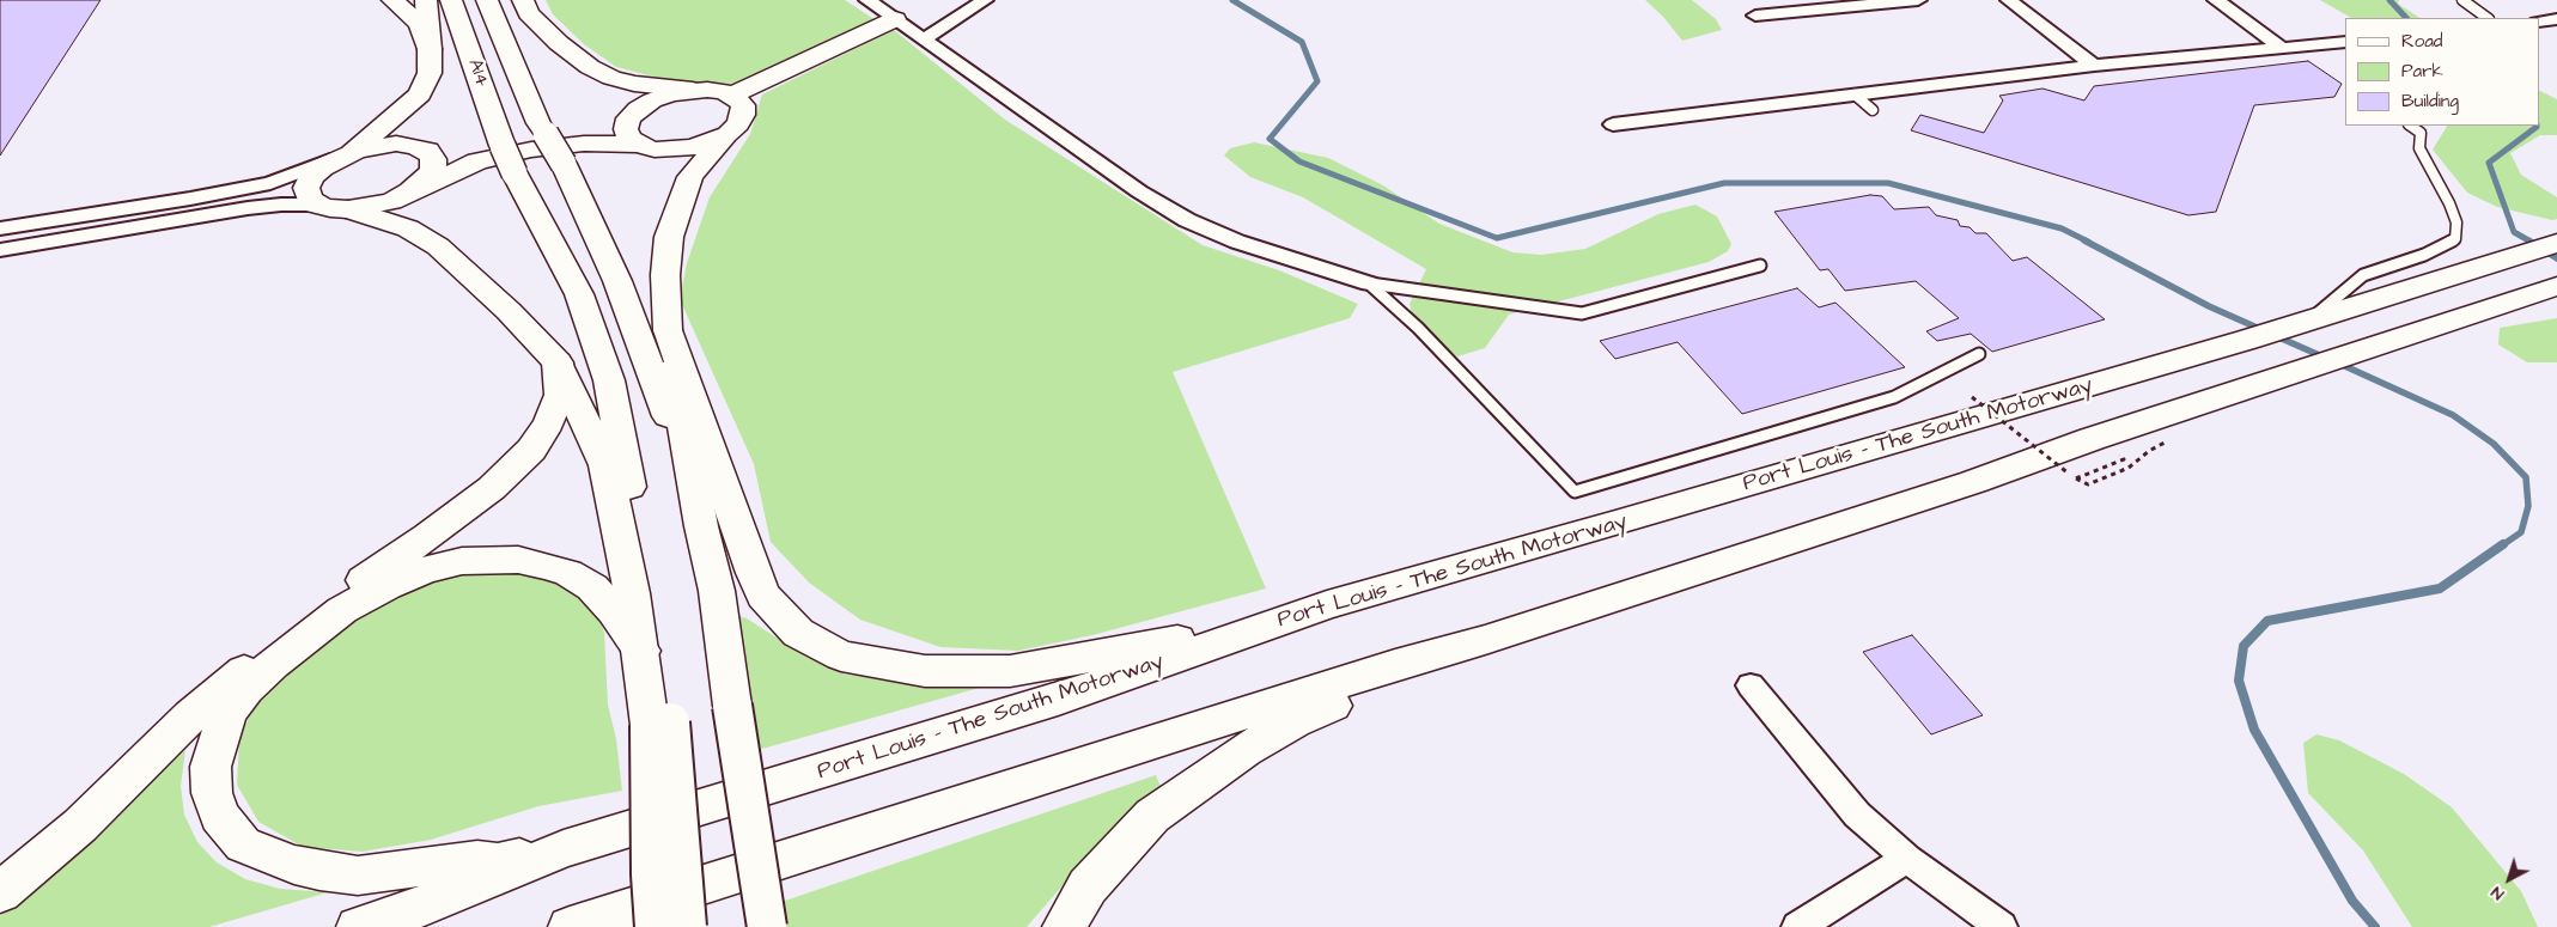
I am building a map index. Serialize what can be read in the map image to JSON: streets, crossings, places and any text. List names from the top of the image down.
{
  "streets": {
    "main road": ["A14", "Port Louis – The South Motorway"]
  },
  "legend": ["Road", "Park", "Building"],
  "north": "bottom left"
}
